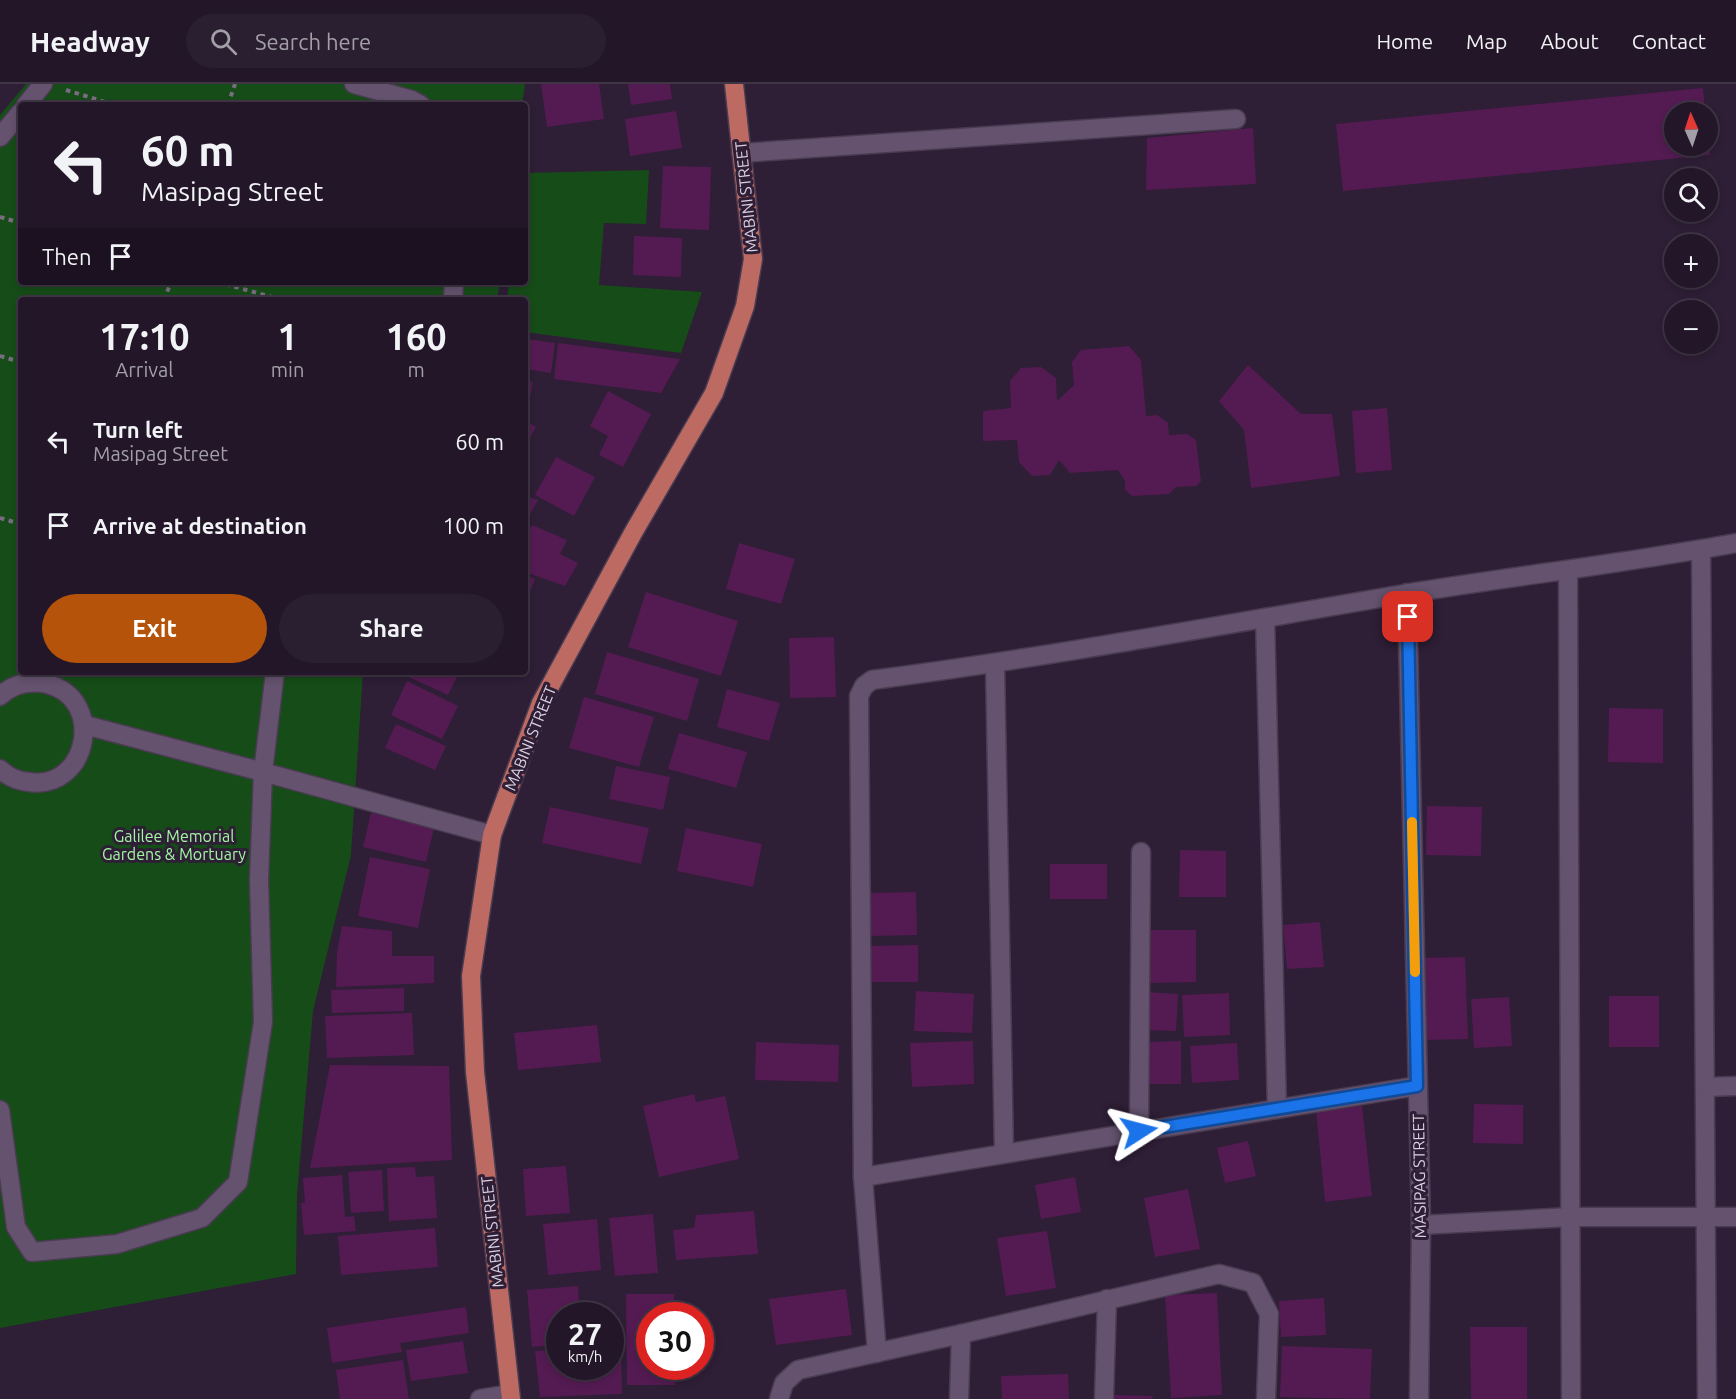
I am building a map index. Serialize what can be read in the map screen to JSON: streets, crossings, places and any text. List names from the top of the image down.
{
  "streets": {
    "main road": ["MABINI STREET"],
    "street": ["MASIPAG STREET"]
  },
  "parks": ["Galilee Memorial Gardens & Mortuary"],
  "north": "top",
  "page": {
    "header": "Headway",
    "search": "Search here",
    "nav": [
      "Home",
      "Map",
      "About",
      "Contact"
    ],
    "map_buttons": ["+", "−"],
    "turn": ["60 m", "Masipag Street"],
    "then": "Then",
    "eta": [
      "17:10",
      "Arrival",
      "1",
      "min",
      "160",
      "m"
    ],
    "list": [
      {
        "name": "Turn left",
        "note": "Masipag Street",
        "value": "60 m"
      },
      {
        "name": "Arrive at destination",
        "value": "100 m"
      }
    ],
    "buttons": ["Exit", "Share"],
    "speed": "27 km/h",
    "limit": "30"
  }
}
